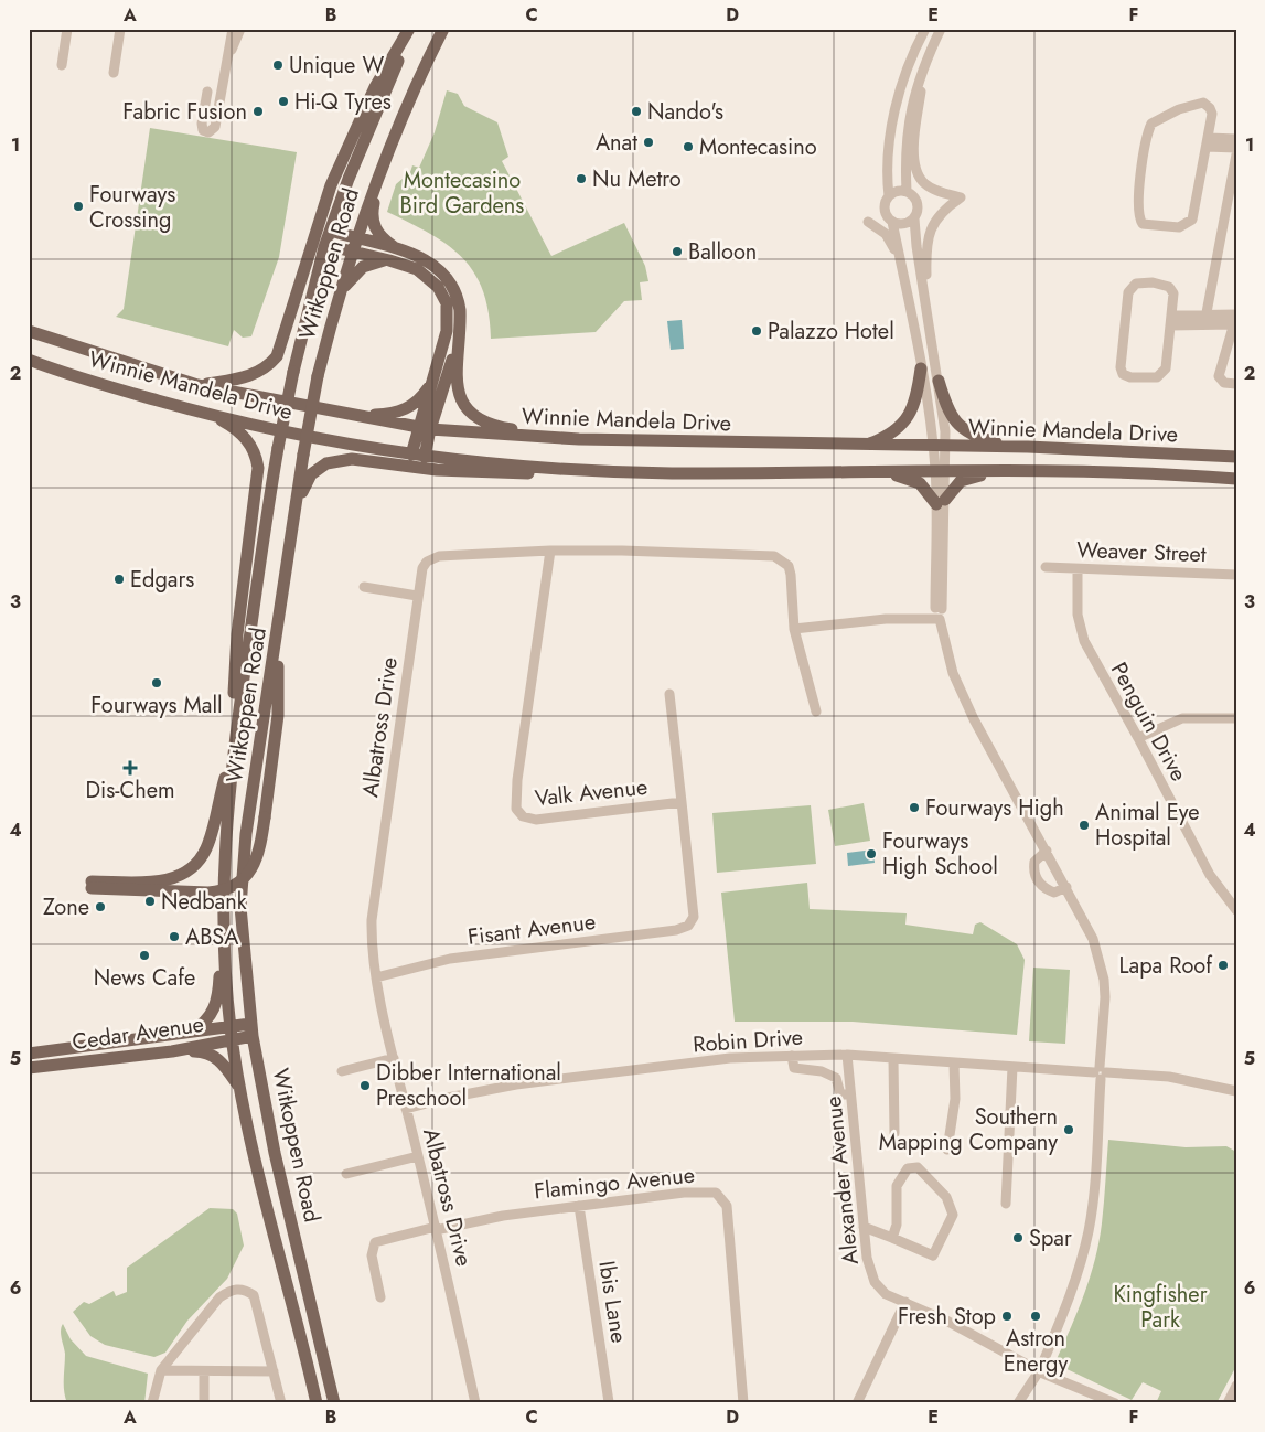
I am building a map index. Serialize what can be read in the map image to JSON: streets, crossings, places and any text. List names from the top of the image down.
{
  "streets": {
    "main road": ["Witkoppen Road", "Winnie Mandela Drive", "Cedar Avenue"],
    "street": [
      "Weaver Street",
      "Penguin Drive",
      "Albatross Drive",
      "Valk Avenue",
      "Fisant Avenue",
      "Robin Drive",
      "Alexander Avenue",
      "Flamingo Avenue",
      "Ibis Lane"
    ]
  },
  "crossings": [
    ["Witkoppen Road", "Cedar Avenue"],
    ["Weaver Street", "Penguin Drive"],
    ["Albatross Drive", "Valk Avenue"],
    ["Albatross Drive", "Fisant Avenue"],
    ["Albatross Drive", "Robin Drive"],
    ["Albatross Drive", "Flamingo Avenue"],
    ["Valk Avenue", "Fisant Avenue"],
    ["Robin Drive", "Alexander Avenue"],
    ["Flamingo Avenue", "Ibis Lane"]
  ],
  "parks": ["Montecasino Bird Gardens", "Kingfisher Park"],
  "places": {
    "other": [
      "Unique W",
      "Hi-Q Tyres",
      "Fabric Fusion",
      "Nando's",
      "Anat",
      "Montecasino",
      "Nu Metro",
      "Fourways Crossing",
      "Balloon",
      "Palazzo Hotel",
      "Edgars",
      "Fourways Mall",
      "Fourways High",
      "Animal Eye Hospital",
      "Fourways High School",
      "Nedbank",
      "Zone",
      "ABSA",
      "News Cafe",
      "Lapa Roof",
      "Dibber International Preschool",
      "Southern Mapping Company",
      "Spar",
      "Fresh Stop",
      "Astron Energy"
    ],
    "health": ["Dis-Chem"]
  },
  "grid": {
    "columns": [
      "A",
      "B",
      "C",
      "D",
      "E",
      "F"
    ],
    "rows": [
      "1",
      "2",
      "3",
      "4",
      "5",
      "6"
    ]
  }
}
